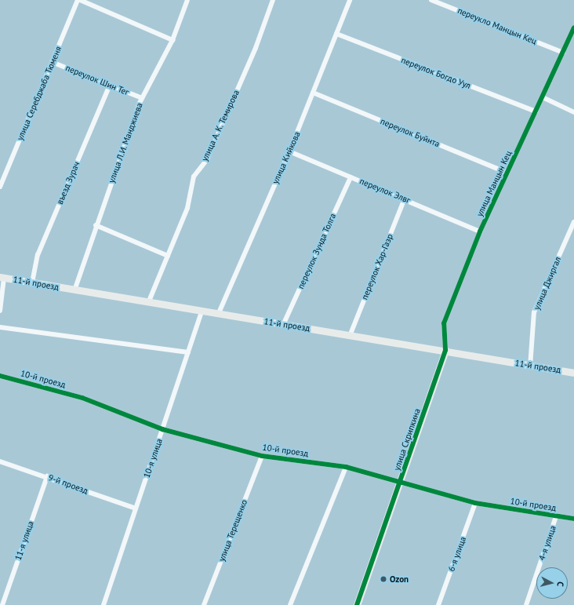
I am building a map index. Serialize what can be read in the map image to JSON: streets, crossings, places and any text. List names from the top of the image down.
{
  "streets": {
    "street": [
      "переукло Манцын Кец",
      "переулок Богдо Уул",
      "переулок Шин Тег",
      "улица Серебджаба Тюменя",
      "улица А. К. Темирова",
      "переулок Буйнта",
      "улица Л.И. Манджиева",
      "улица Кийкова",
      "въезд Зурач",
      "улица Манцын Кец",
      "переулок Элвг",
      "переулок Зунда Толга",
      "переулок Хар-Газр",
      "11-й проезд",
      "улица Джиргал",
      "10-й проезд",
      "улица Скрипкина",
      "10-я улица",
      "9-й проезд",
      "улица Терещенко",
      "11-я улица",
      "4-я улица",
      "6-я улица"
    ]
  },
  "crossings": [
    ["переукло Манцын Кец", "улица Манцын Кец"],
    ["переулок Богдо Уул", "улица Кийкова"],
    ["переулок Богдо Уул", "улица Манцын Кец"],
    ["переулок Шин Тег", "улица Серебджаба Тюменя"],
    ["переулок Шин Тег", "улица Л.И. Манджиева"],
    ["переулок Шин Тег", "въезд Зурач"],
    ["улица А. К. Темирова", "11-й проезд"],
    ["переулок Буйнта", "улица Кийкова"],
    ["переулок Буйнта", "улица Манцын Кец"],
    ["улица Л.И. Манджиева", "11-й проезд"],
    ["улица Кийкова", "переулок Элвг"],
    ["улица Кийкова", "11-й проезд"],
    ["въезд Зурач", "11-й проезд"],
    ["улица Манцын Кец", "переулок Элвг"],
    ["улица Манцын Кец", "11-й проезд"],
    ["улица Манцын Кец", "улица Скрипкина"],
    ["переулок Элвг", "переулок Зунда Толга"],
    ["переулок Элвг", "переулок Хар-Газр"],
    ["переулок Зунда Толга", "11-й проезд"],
    ["переулок Хар-Газр", "11-й проезд"],
    ["11-й проезд", "улица Джиргал"],
    ["11-й проезд", "улица Скрипкина"],
    ["11-й проезд", "10-я улица"],
    ["10-й проезд", "улица Скрипкина"],
    ["10-й проезд", "10-я улица"],
    ["10-й проезд", "улица Терещенко"],
    ["10-й проезд", "4-я улица"],
    ["10-й проезд", "6-я улица"],
    ["10-я улица", "9-й проезд"],
    ["9-й проезд", "11-я улица"]
  ],
  "places": ["Ozon"],
  "north": "right"
}
